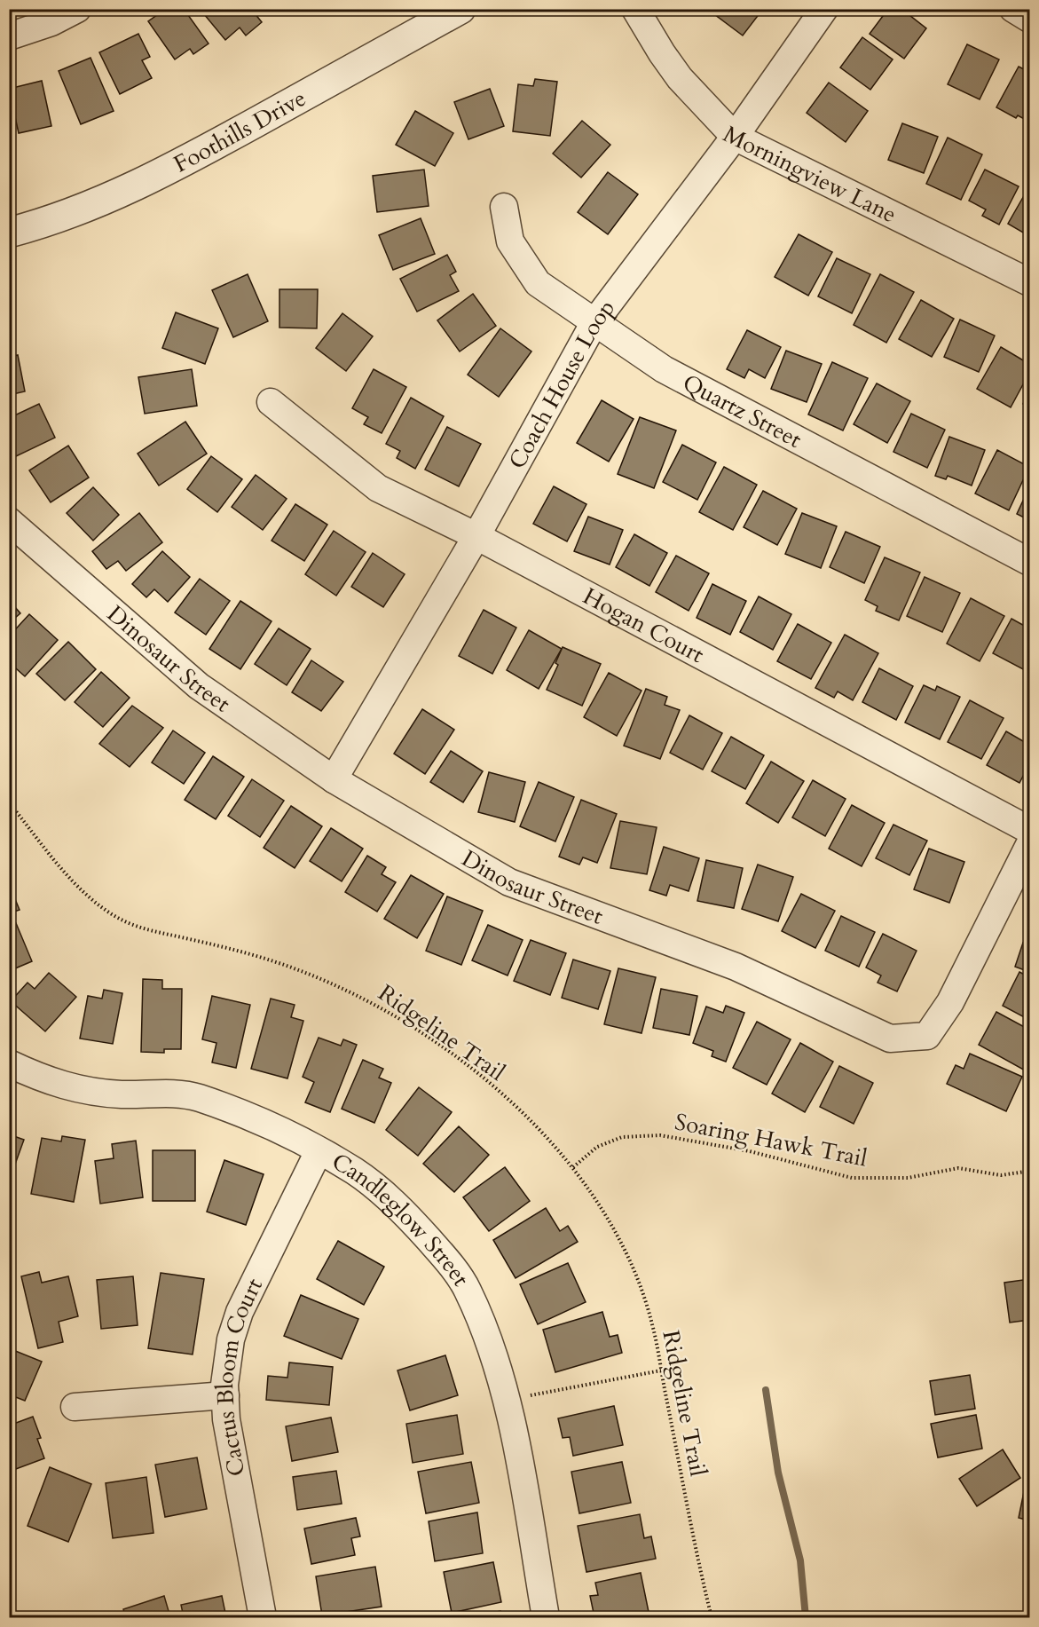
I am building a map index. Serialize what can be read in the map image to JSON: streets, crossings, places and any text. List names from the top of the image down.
{
  "streets": {
    "street": [
      "Foothills Drive",
      "Morningview Lane",
      "Coach House Loop",
      "Quartz Street",
      "Hogan Court",
      "Dinosaur Street",
      "Candleglow Street",
      "Cactus Bloom Court"
    ],
    "path": ["Ridgeline Trail", "Soaring Hawk Trail"]
  },
  "crossings": [
    ["Morningview Lane", "Coach House Loop"],
    ["Coach House Loop", "Quartz Street"],
    ["Coach House Loop", "Hogan Court"],
    ["Coach House Loop", "Dinosaur Street"],
    ["Ridgeline Trail", "Soaring Hawk Trail"],
    ["Candleglow Street", "Cactus Bloom Court"]
  ]
}
